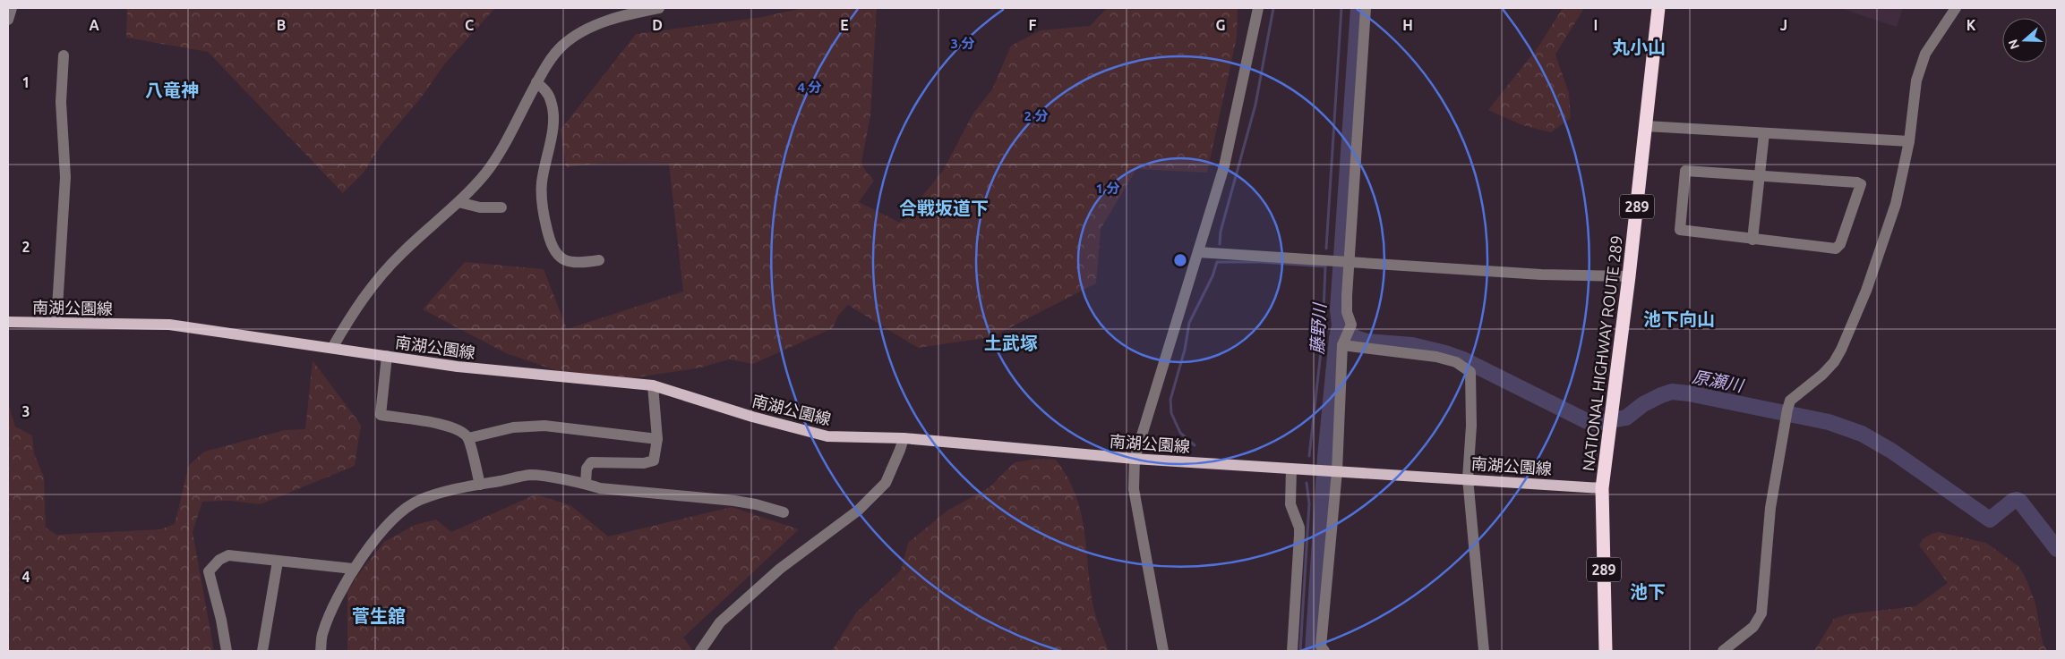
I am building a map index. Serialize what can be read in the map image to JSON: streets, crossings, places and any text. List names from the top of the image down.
{
  "streets": {
    "highway": ["289", "NATIONAL HIGHWAY ROUTE 289"],
    "main road": ["南湖公園線"]
  },
  "crossings": [
    ["南湖公園線", "NATIONAL HIGHWAY ROUTE 289"]
  ],
  "districts": [
    "丸小山",
    "八竜神",
    "合戦坂道下",
    "池下向山",
    "土武塚",
    "池下",
    "菅生舘"
  ],
  "water": ["藤野川", "原瀬川"],
  "north": "left",
  "grid": {
    "columns": [
      "A",
      "B",
      "C",
      "D",
      "E",
      "F",
      "G",
      "H",
      "I",
      "J",
      "K"
    ],
    "rows": [
      "1",
      "2",
      "3",
      "4"
    ]
  },
  "rings": [
    "3 分",
    "4 分",
    "2 分",
    "1 分"
  ]
}
